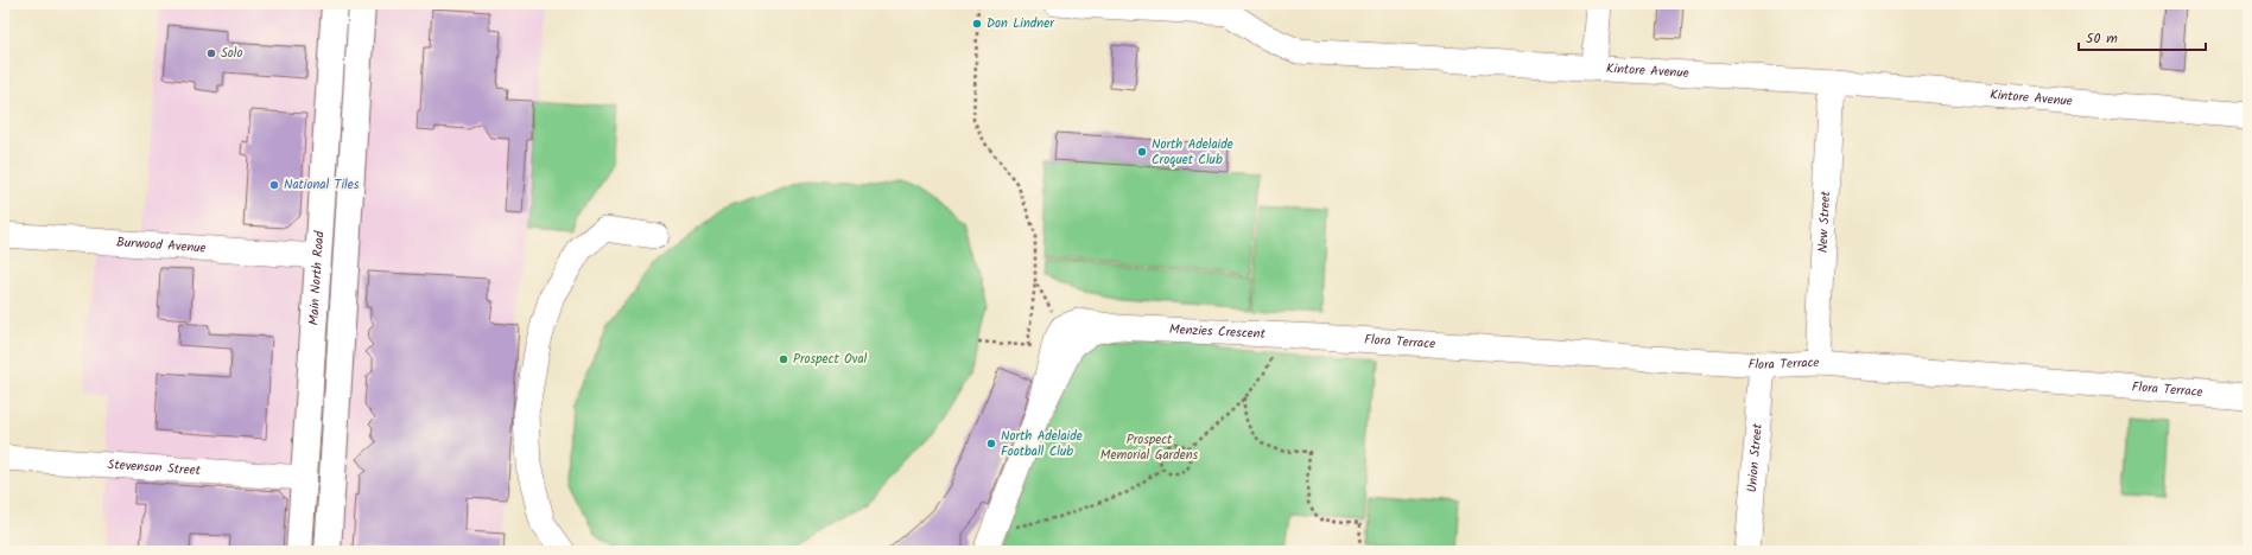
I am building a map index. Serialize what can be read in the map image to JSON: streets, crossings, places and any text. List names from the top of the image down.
{
  "streets": {
    "highway": ["Main North Road"],
    "street": [
      "Kintore Avenue",
      "New Street",
      "Burwood Avenue",
      "Menzies Crescent",
      "Flora Terrace",
      "Union Street",
      "Stevenson Street"
    ]
  },
  "crossings": [
    ["Kintore Avenue", "New Street"],
    ["New Street", "Flora Terrace"],
    ["Burwood Avenue", "Main North Road"],
    ["Main North Road", "Stevenson Street"],
    ["Menzies Crescent", "Flora Terrace"],
    ["Flora Terrace", "Union Street"]
  ],
  "parks": ["Prospect Memorial Gardens"],
  "places": [
    "Don Lindner",
    "Solo",
    "North Adelaide Croquet Club",
    "National Tiles",
    "Prospect Oval",
    "North Adelaide Football Club"
  ],
  "scale_bar": "50 m"
}
